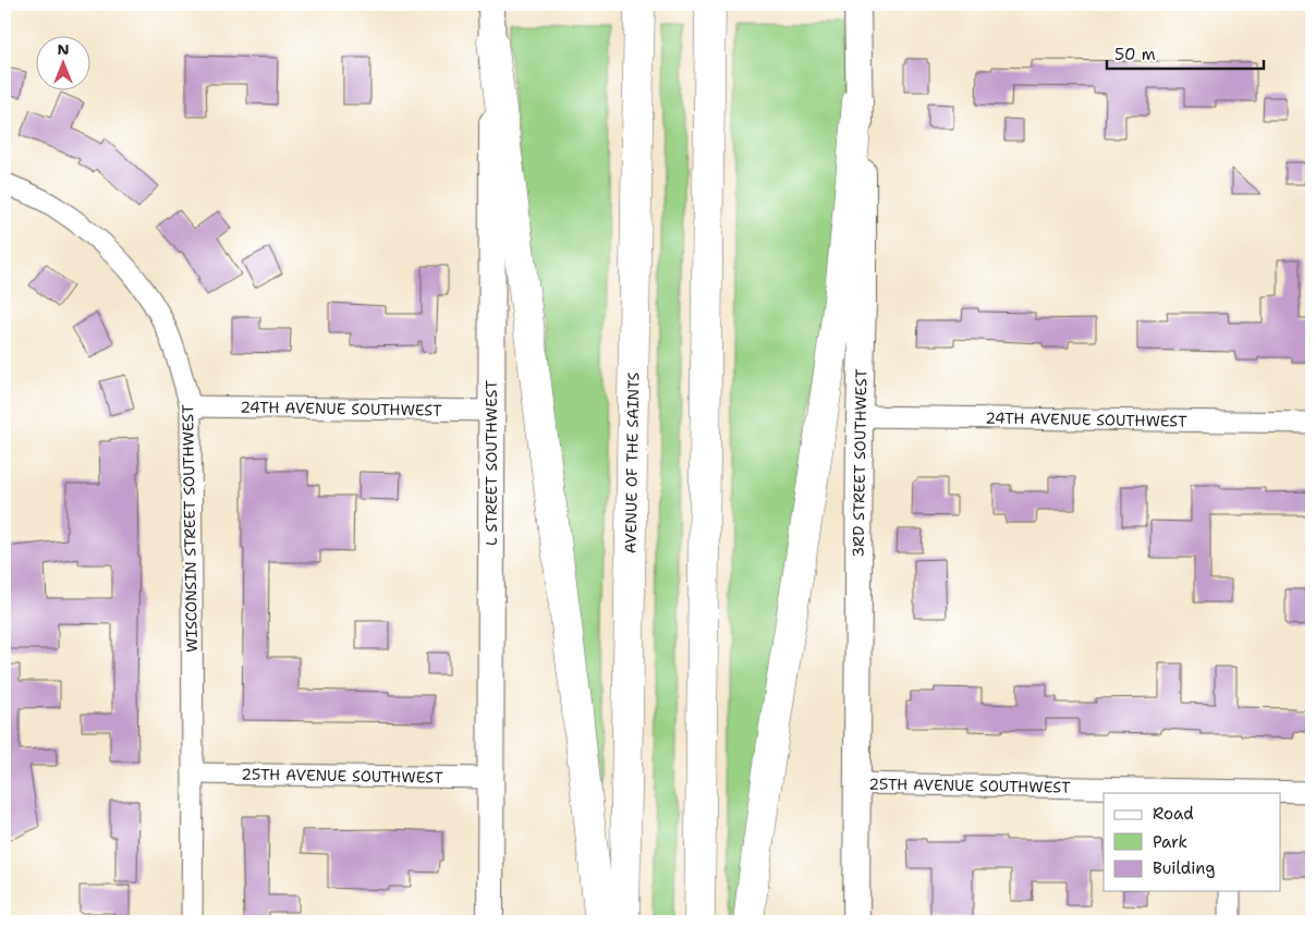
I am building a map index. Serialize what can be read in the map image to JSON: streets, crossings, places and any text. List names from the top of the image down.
{
  "streets": {
    "highway": ["AVENUE OF THE SAINTS"],
    "street": [
      "24TH AVENUE SOUTHWEST",
      "L STREET SOUTHWEST",
      "3RD STREET SOUTHWEST",
      "WISCONSIN STREET SOUTHWEST",
      "25TH AVENUE SOUTHWEST"
    ]
  },
  "crossings": [
    ["24TH AVENUE SOUTHWEST", "L STREET SOUTHWEST"],
    ["24TH AVENUE SOUTHWEST", "3RD STREET SOUTHWEST"],
    ["24TH AVENUE SOUTHWEST", "WISCONSIN STREET SOUTHWEST"],
    ["L STREET SOUTHWEST", "25TH AVENUE SOUTHWEST"],
    ["3RD STREET SOUTHWEST", "25TH AVENUE SOUTHWEST"],
    ["WISCONSIN STREET SOUTHWEST", "25TH AVENUE SOUTHWEST"]
  ],
  "legend": ["Road", "Park", "Building"],
  "scale_bar": "50 m",
  "north": "top"
}
